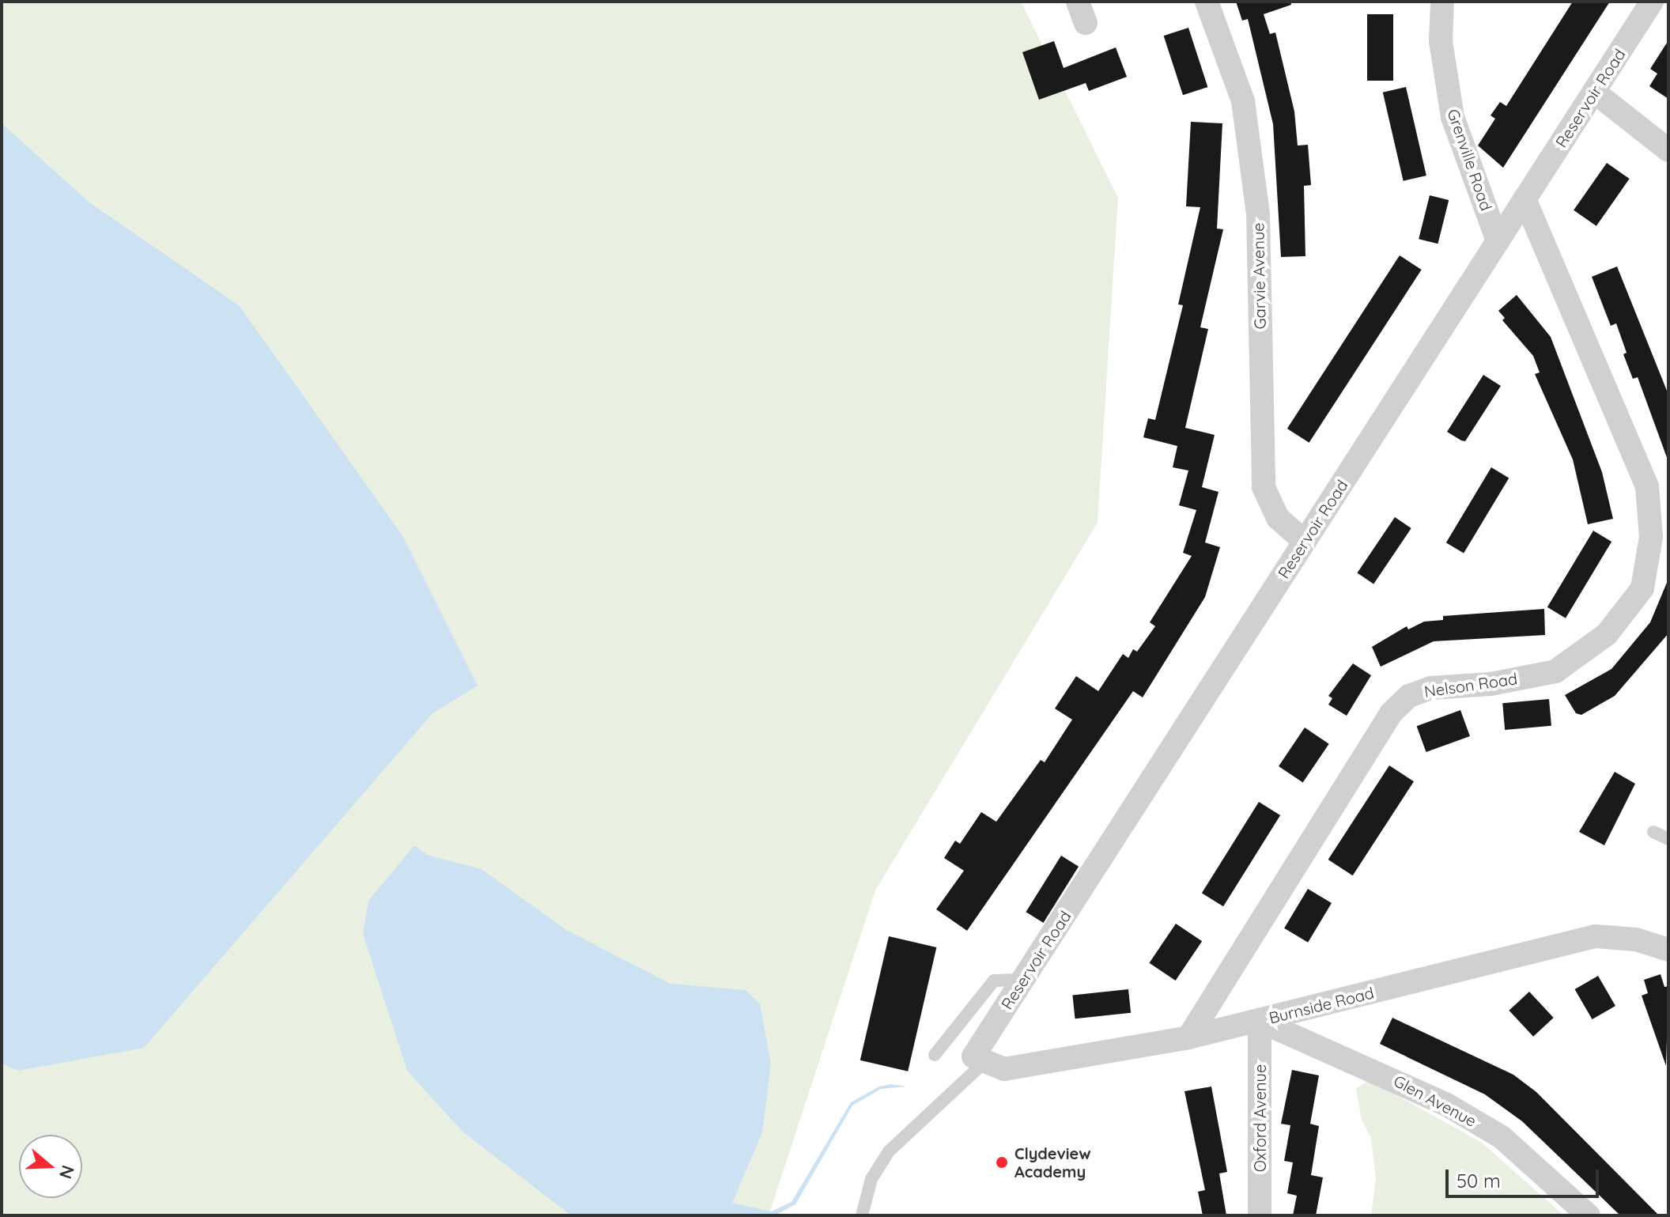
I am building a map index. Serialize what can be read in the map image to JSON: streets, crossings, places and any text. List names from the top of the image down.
{
  "streets": {
    "street": [
      "Reservoir Road",
      "Grenville Road",
      "Garvie Avenue",
      "Nelson Road",
      "Burnside Road",
      "Glen Avenue",
      "Oxford Avenue"
    ]
  },
  "crossings": [
    ["Reservoir Road", "Grenville Road"],
    ["Reservoir Road", "Garvie Avenue"],
    ["Reservoir Road", "Nelson Road"],
    ["Reservoir Road", "Burnside Road"],
    ["Nelson Road", "Burnside Road"],
    ["Burnside Road", "Glen Avenue"],
    ["Burnside Road", "Oxford Avenue"],
    ["Glen Avenue", "Oxford Avenue"]
  ],
  "places": ["Clydeview Academy"],
  "scale_bar": "50 m",
  "north": "right"
}
